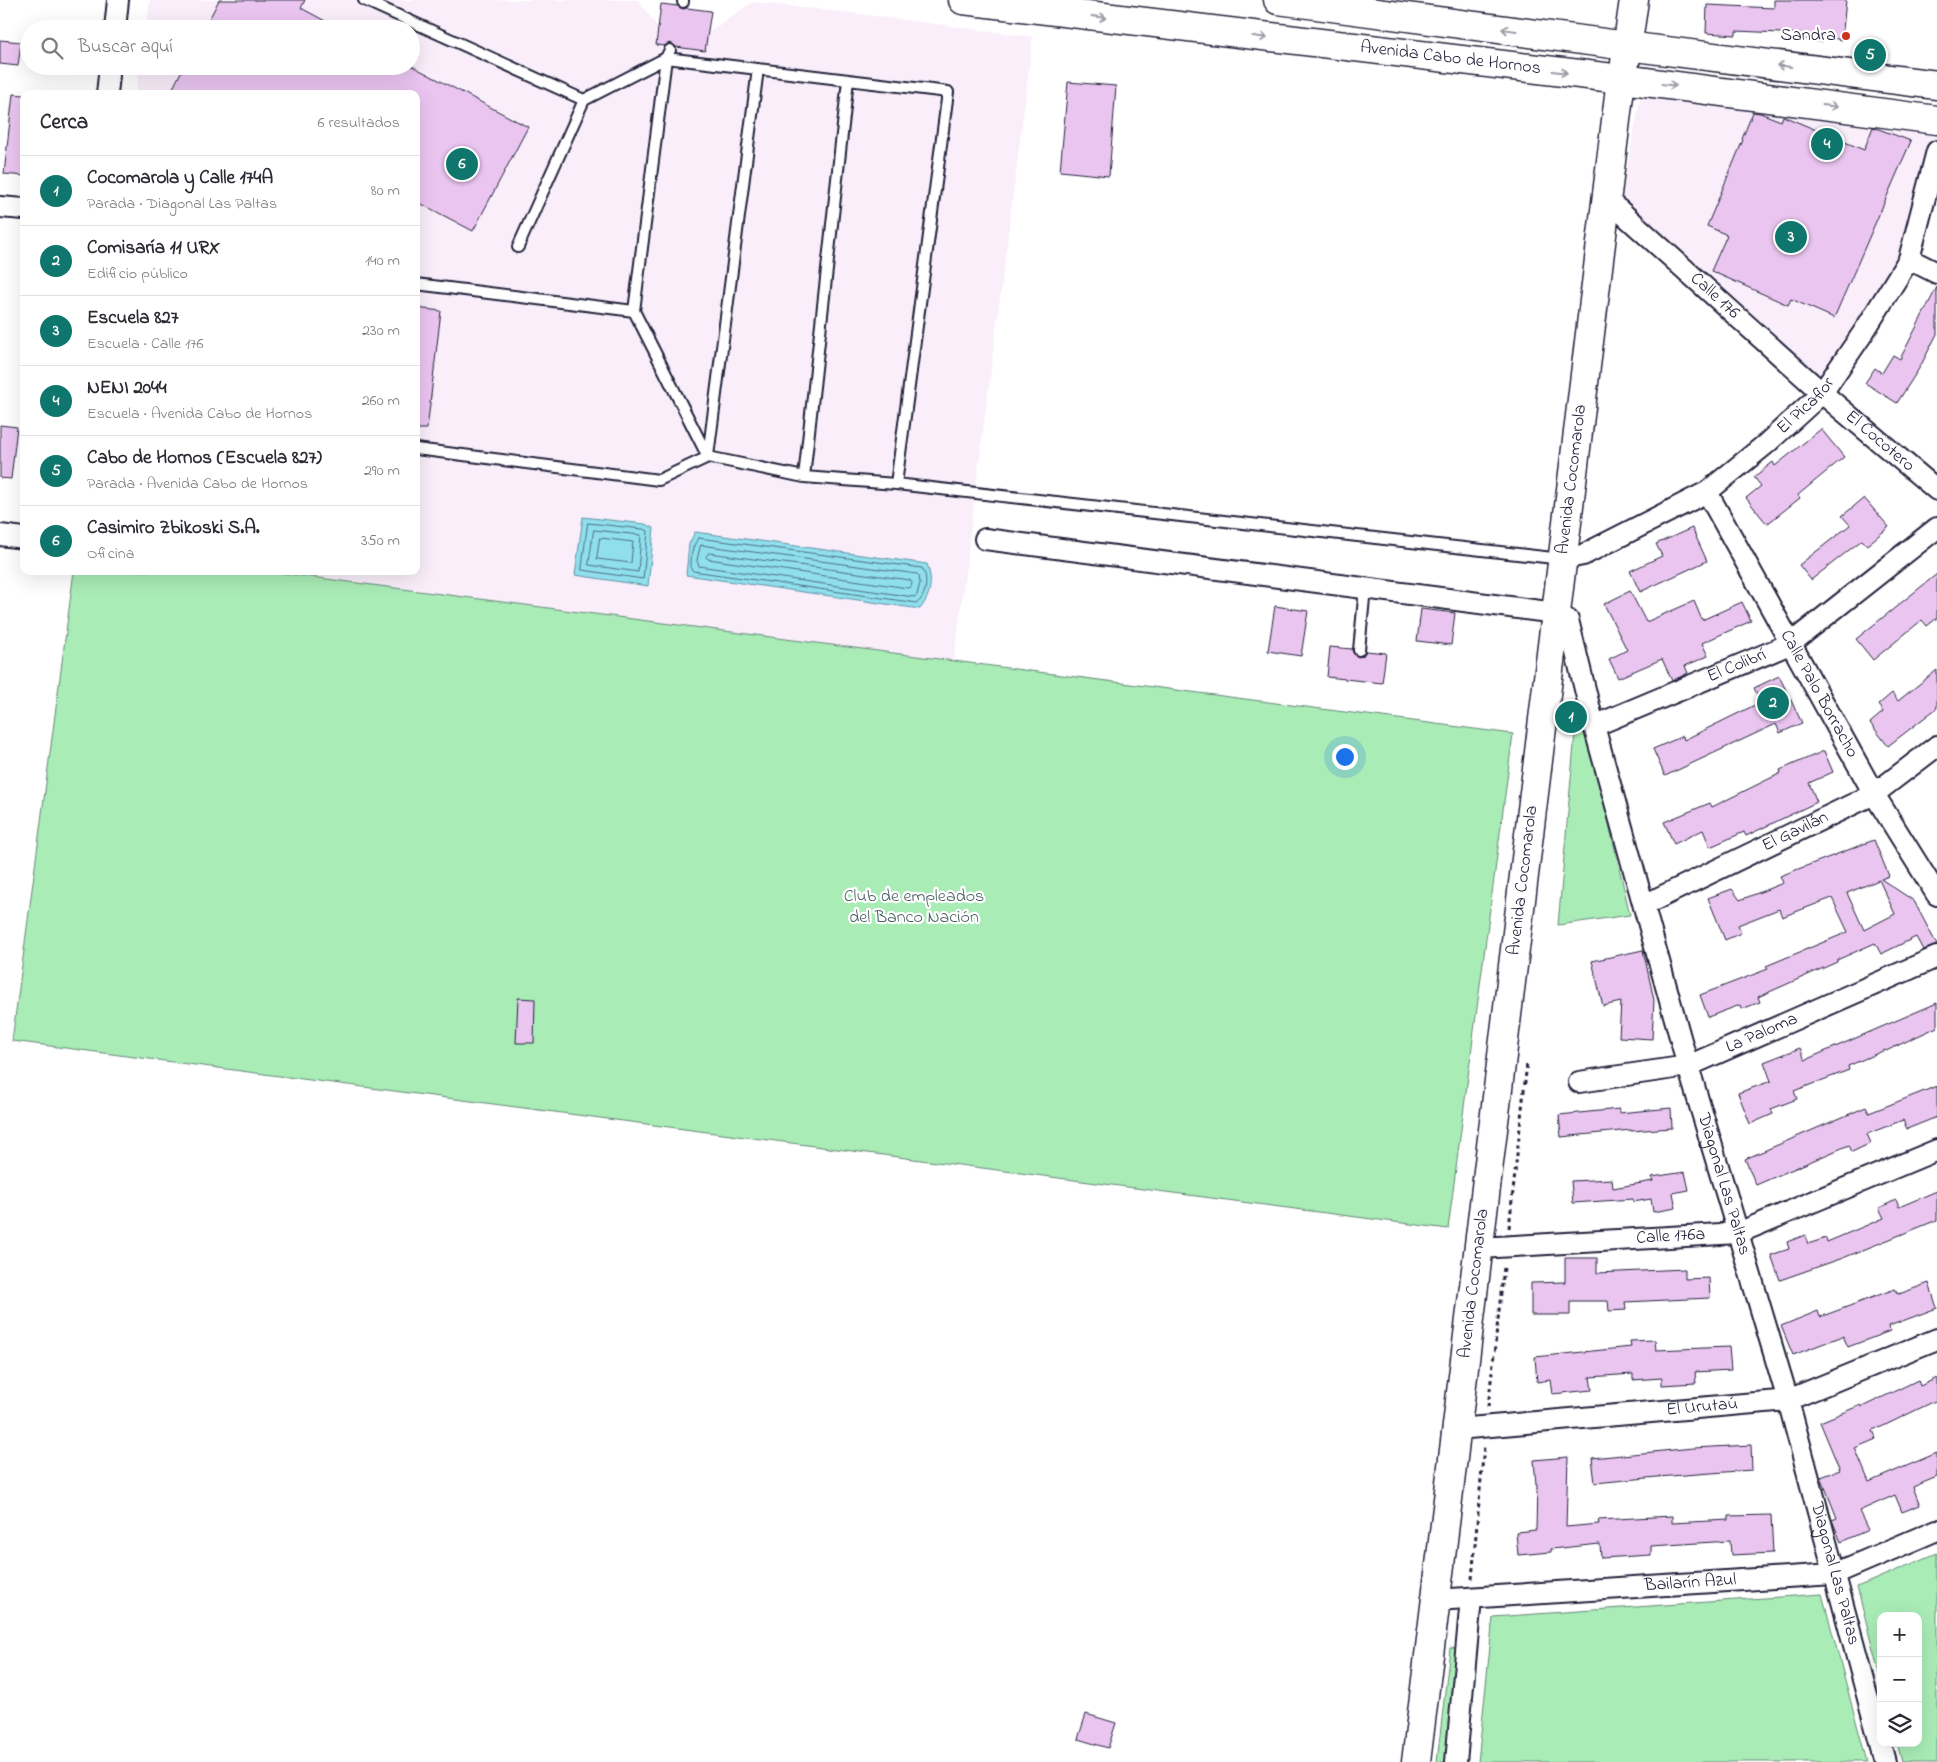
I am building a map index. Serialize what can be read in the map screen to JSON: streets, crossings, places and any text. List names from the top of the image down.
{
  "streets": {
    "main road": ["Avenida Cabo de Hornos", "Avenida Cocomarola"],
    "street": [
      "Calle 176",
      "El Picaflor",
      "El Cocotero",
      "El Colibrí",
      "Calle Palo Borracho",
      "El Gavilán",
      "La Paloma",
      "Diagonal Las Paltas",
      "Calle 176a",
      "El Urutaú",
      "Bailarín Azul"
    ]
  },
  "crossings": [
    ["Avenida Cabo de Hornos", "Avenida Cocomarola"],
    ["Calle 176", "El Picaflor"],
    ["Calle 176", "El Cocotero"],
    ["Calle 176", "Avenida Cocomarola"],
    ["El Picaflor", "El Cocotero"],
    ["El Picaflor", "Avenida Cocomarola"],
    ["El Picaflor", "Calle Palo Borracho"],
    ["Avenida Cocomarola", "Diagonal Las Paltas"],
    ["Avenida Cocomarola", "Calle 176a"],
    ["Avenida Cocomarola", "El Urutaú"],
    ["Avenida Cocomarola", "Bailarín Azul"],
    ["El Colibrí", "Calle Palo Borracho"],
    ["El Colibrí", "Diagonal Las Paltas"],
    ["Calle Palo Borracho", "El Gavilán"],
    ["El Gavilán", "Diagonal Las Paltas"],
    ["La Paloma", "Diagonal Las Paltas"],
    ["Diagonal Las Paltas", "Calle 176a"],
    ["Diagonal Las Paltas", "El Urutaú"],
    ["Diagonal Las Paltas", "Bailarín Azul"]
  ],
  "parks": ["Club de empleados del Banco Nación"],
  "places": ["Sandra"],
  "page": {
    "search": "Buscar aquí",
    "pins": [
      "5",
      "4",
      "6",
      "3",
      "2",
      "1"
    ],
    "heading": ["Cerca", "6 resultados"],
    "list": [
      {
        "mark": "1",
        "name": "Cocomarola y Calle 174A",
        "note": "Parada · Diagonal Las Paltas",
        "value": "80 m"
      },
      {
        "mark": "2",
        "name": "Comisaría 11 URX",
        "note": "Edificio público",
        "value": "140 m"
      },
      {
        "mark": "3",
        "name": "Escuela 827",
        "note": "Escuela · Calle 176",
        "value": "230 m"
      },
      {
        "mark": "4",
        "name": "NENI 2044",
        "note": "Escuela · Avenida Cabo de Hornos",
        "value": "260 m"
      },
      {
        "mark": "5",
        "name": "Cabo de Hornos (Escuela 827)",
        "note": "Parada · Avenida Cabo de Hornos",
        "value": "290 m"
      },
      {
        "mark": "6",
        "name": "Casimiro Zbikoski S.A.",
        "note": "Oficina",
        "value": "350 m"
      }
    ],
    "map_buttons": ["+", "−"]
  }
}
